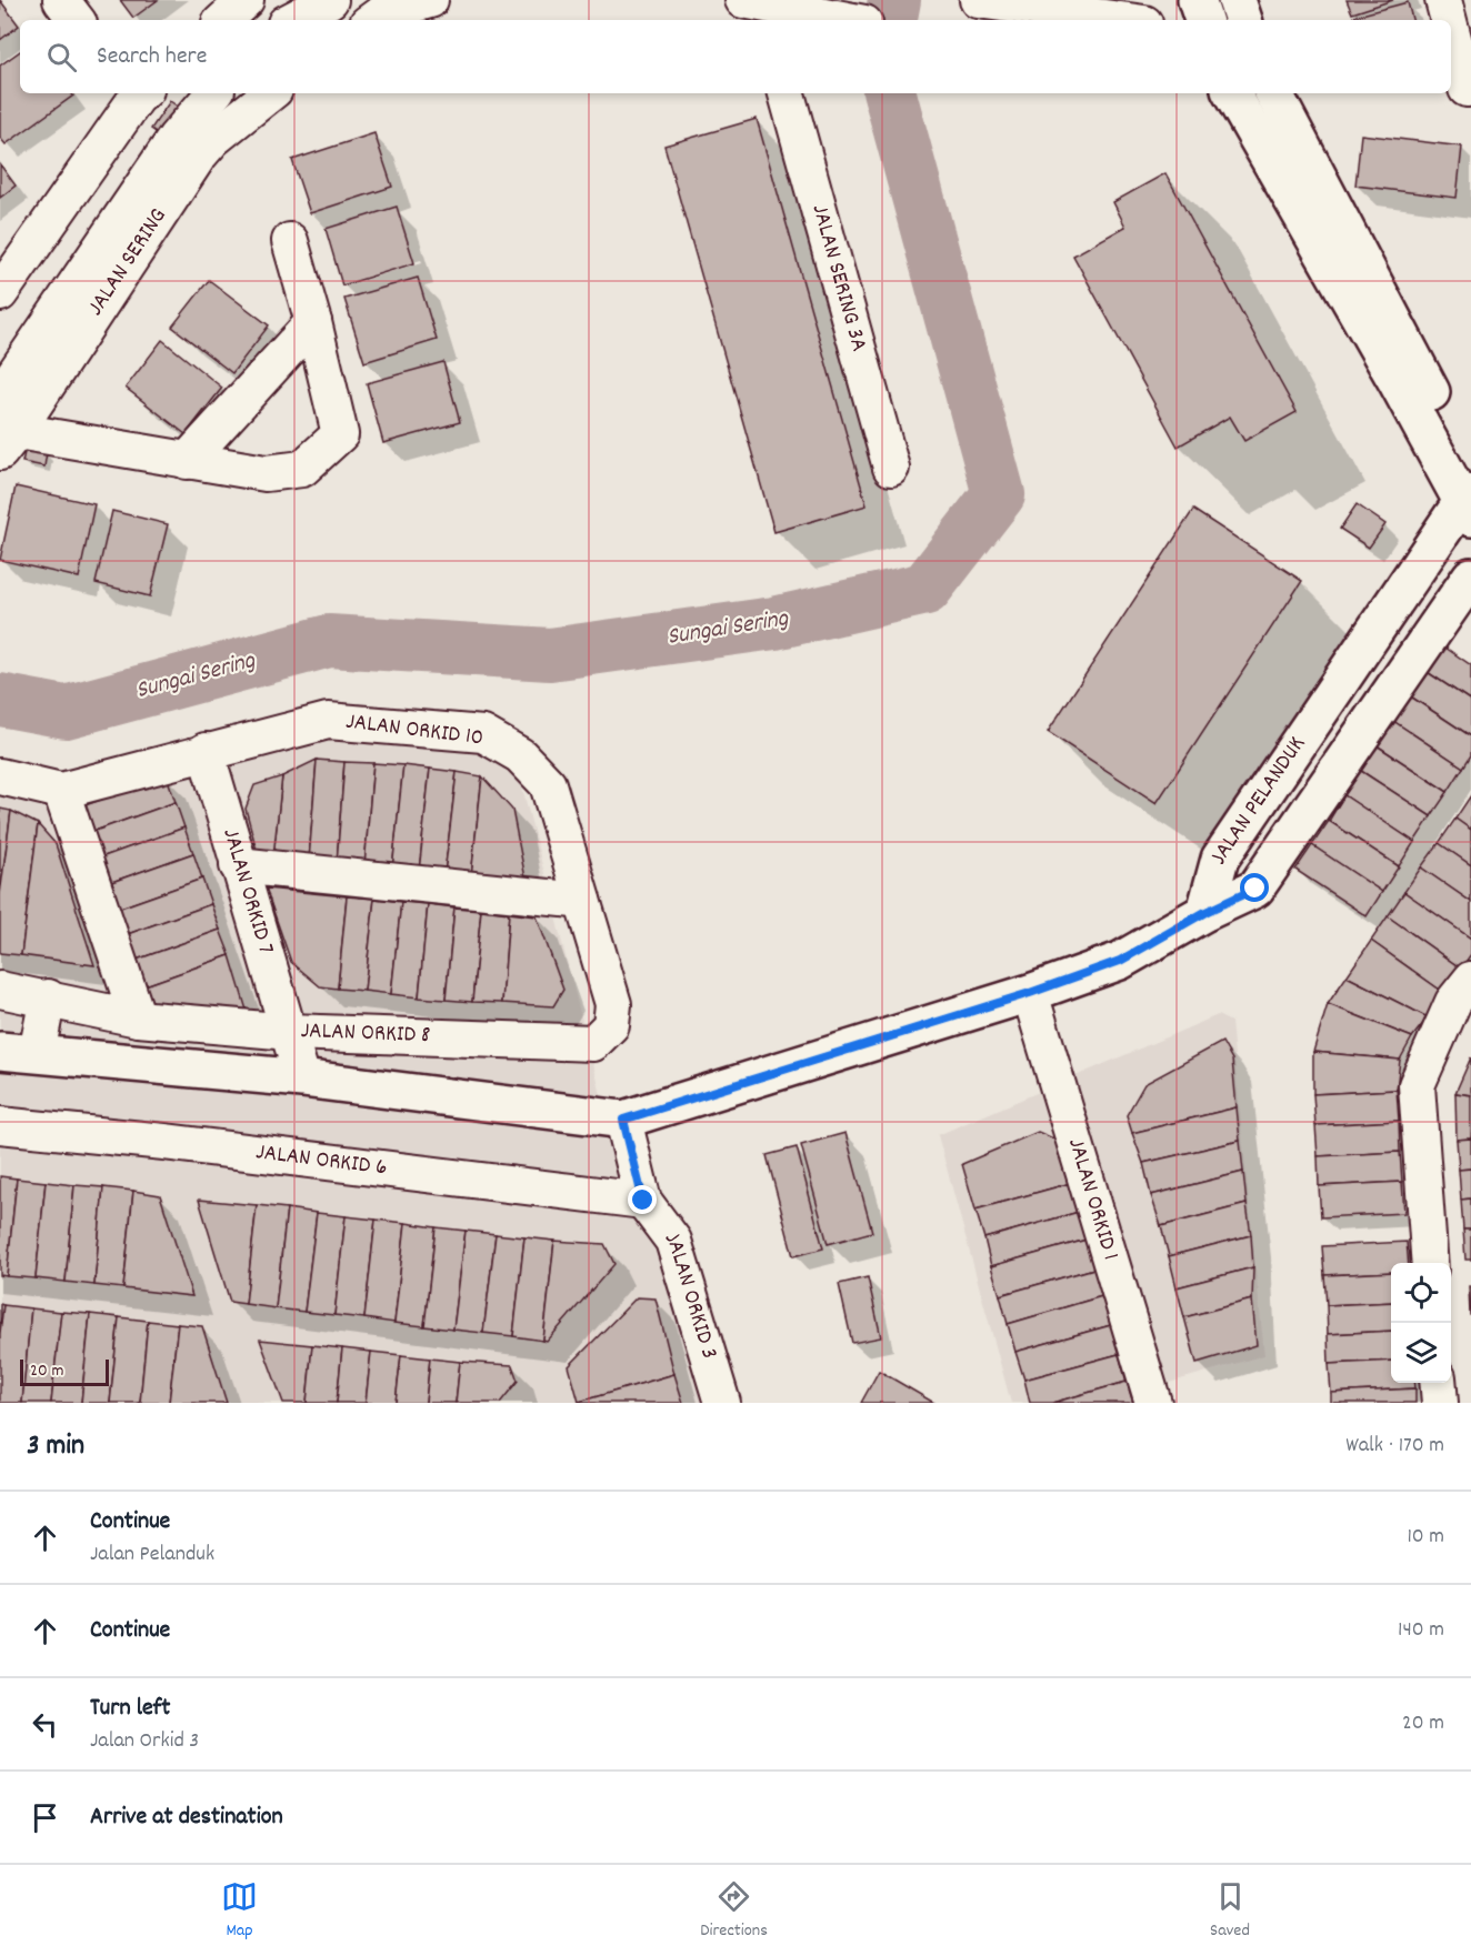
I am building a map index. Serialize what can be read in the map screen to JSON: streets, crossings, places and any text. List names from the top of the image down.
{
  "streets": {
    "street": [
      "JALAN SERING",
      "JALAN SERING 3A",
      "JALAN ORKID 10",
      "JALAN PELANDUK",
      "JALAN ORKID 7",
      "JALAN ORKID 8",
      "JALAN ORKID 6",
      "JALAN ORKID 1",
      "JALAN ORKID 3"
    ]
  },
  "crossings": [
    ["JALAN ORKID 10", "JALAN ORKID 7"],
    ["JALAN ORKID 10", "JALAN ORKID 8"],
    ["JALAN ORKID 7", "JALAN ORKID 8"],
    ["JALAN ORKID 6", "JALAN ORKID 3"]
  ],
  "water": ["Sungai Sering"],
  "scale_bar": "20 m",
  "page": {
    "search": "Search here",
    "scale": "20 m",
    "heading": ["3 min", "Walk · 170 m"],
    "list": [
      ["Continue", "Jalan Pelanduk", "10 m"],
      ["Continue", "140 m"],
      ["Turn left", "Jalan Orkid 3", "20 m"],
      "Arrive at destination"
    ],
    "nav": ["Map", "Directions", "Saved"]
  }
}
